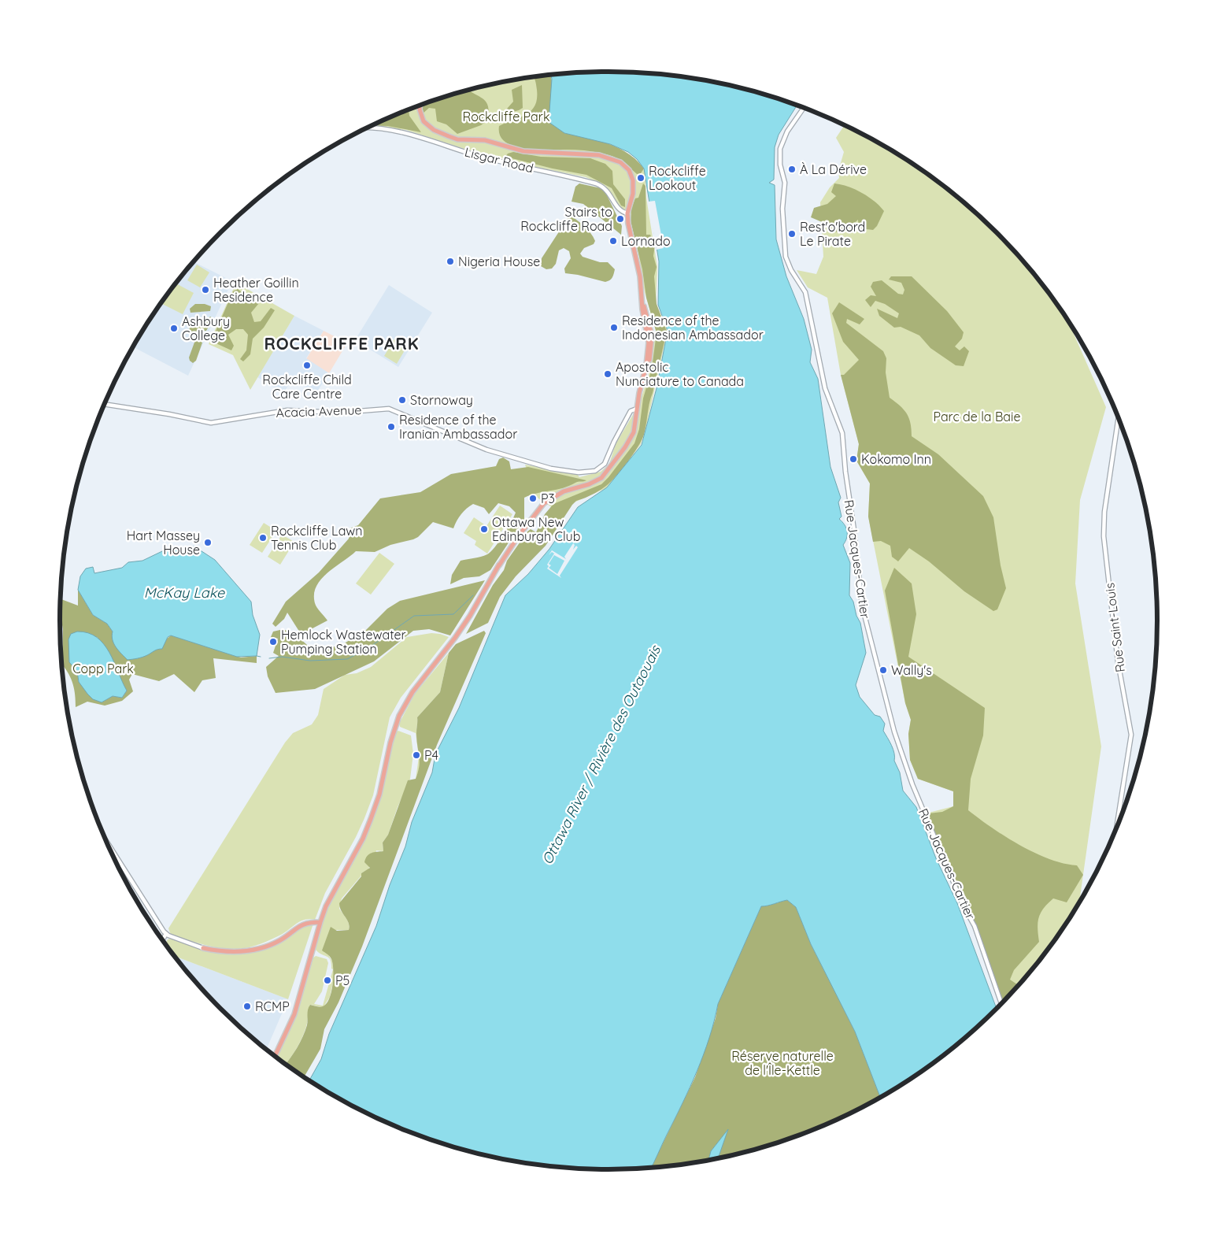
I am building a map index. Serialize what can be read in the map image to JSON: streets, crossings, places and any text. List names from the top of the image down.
{
  "streets": {
    "street": [
      "Lisgar Road",
      "Acacia Avenue",
      "Rue Jacques-Cartier",
      "Rue Saint-Louis"
    ]
  },
  "districts": ["ROCKCLIFFE PARK"],
  "water": ["McKay Lake", "Ottawa River / Rivière des Outaouais"],
  "parks": [
    "Rockcliffe Park",
    "Parc de la Baie",
    "Copp Park",
    "Réserve naturelle de l'Île-Kettle"
  ],
  "places": [
    "À La Dérive",
    "Rockcliffe Lookout",
    "Stairs to Rockcliffe Road",
    "Rest'o'bord Le Pirate",
    "Lornado",
    "Nigeria House",
    "Heather Goillin Residence",
    "Residence of the Indonesian Ambassador",
    "Ashbury College",
    "Rockcliffe Child Care Centre",
    "Apostolic Nunciature to Canada",
    "Stornoway",
    "Residence of the Iranian Ambassador",
    "Kokomo Inn",
    "P3",
    "Ottawa New Edinburgh Club",
    "Rockcliffe Lawn Tennis Club",
    "Hart Massey House",
    "Hemlock Wastewater Pumping Station",
    "Wally's",
    "P4",
    "P5",
    "RCMP"
  ]
}
